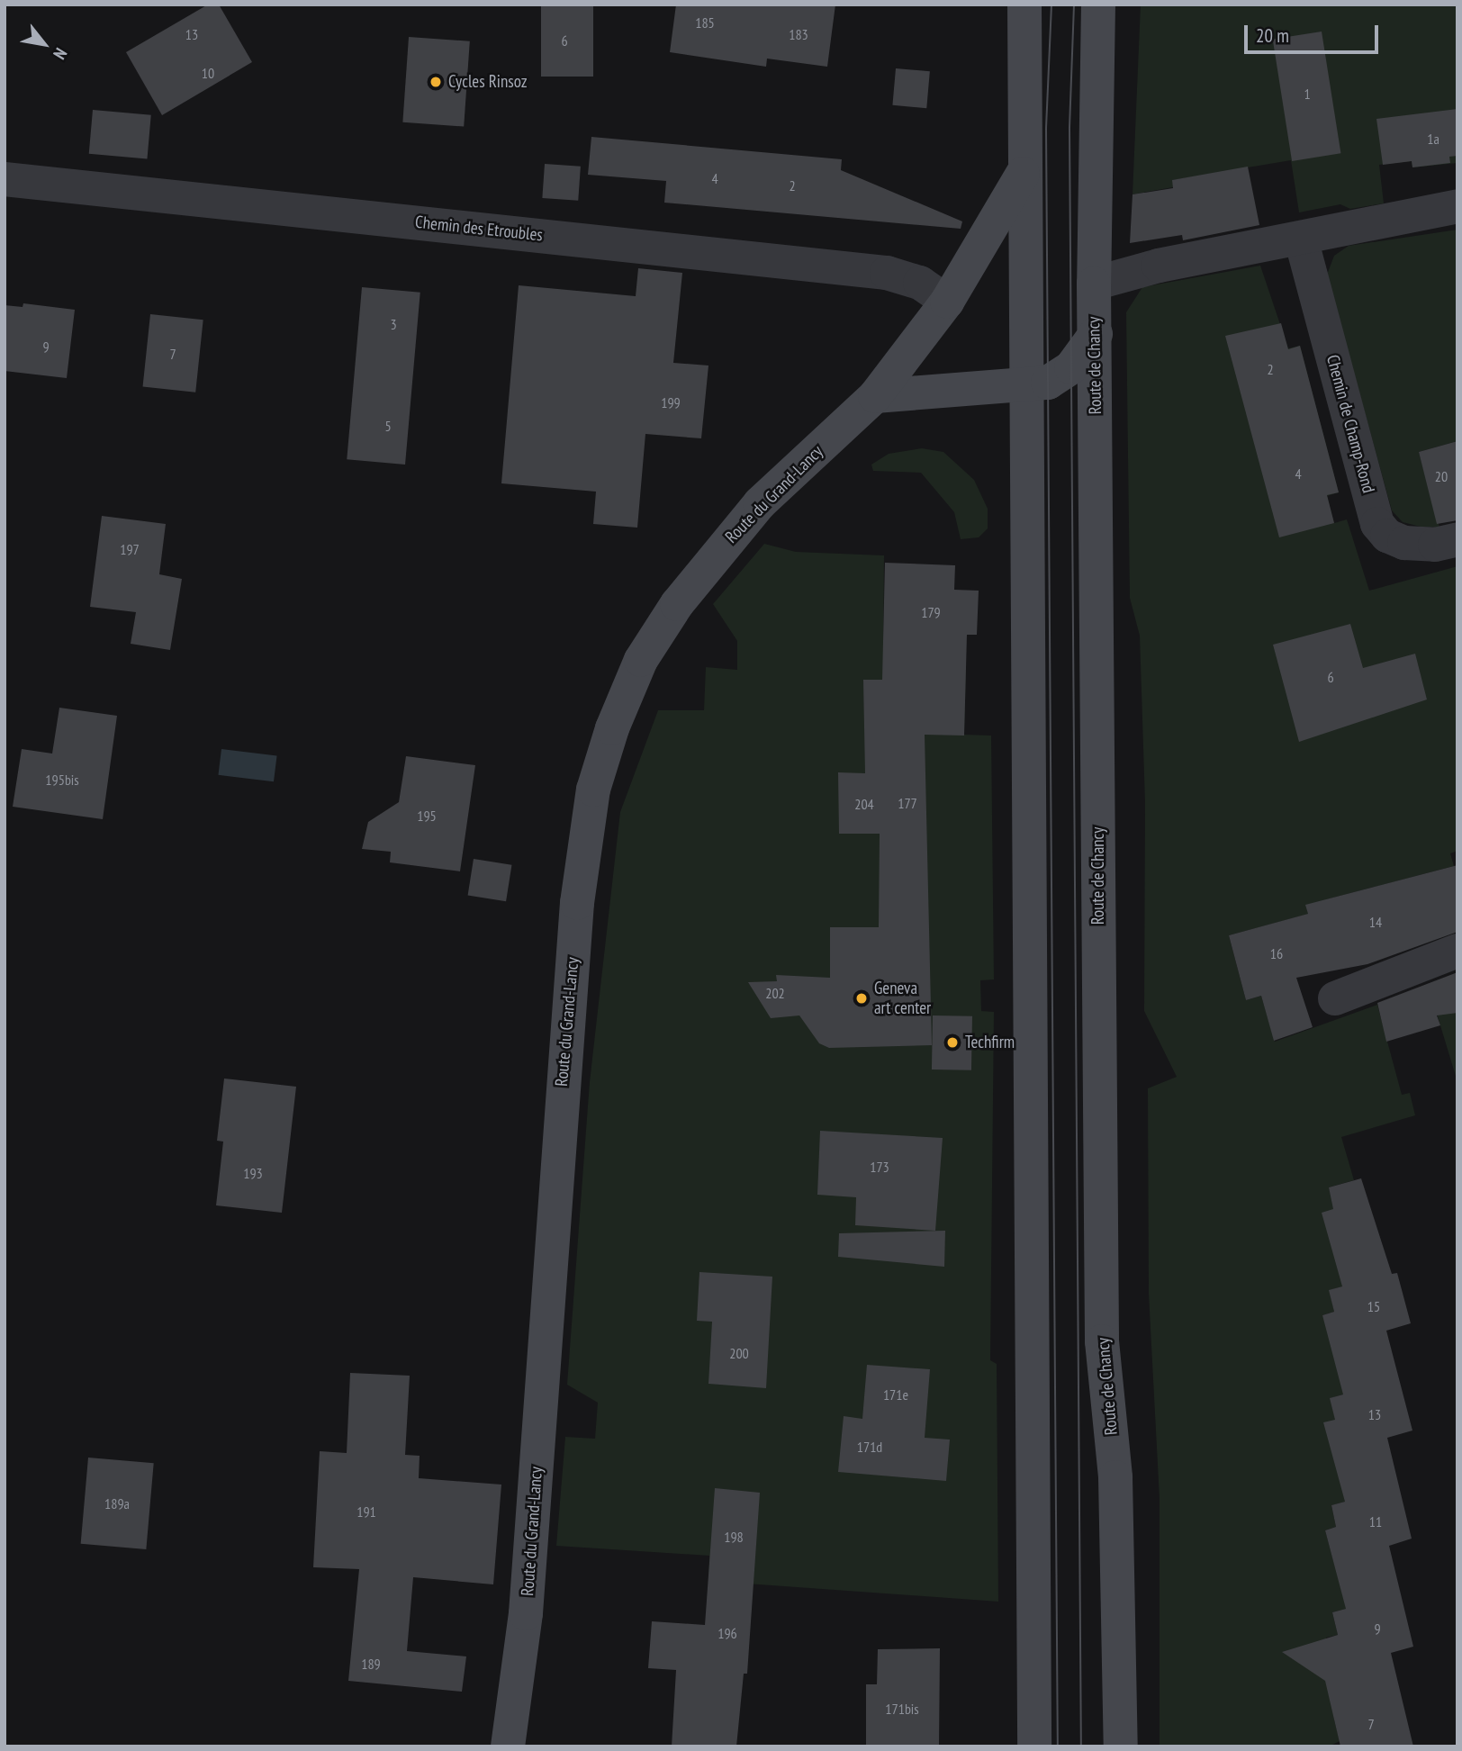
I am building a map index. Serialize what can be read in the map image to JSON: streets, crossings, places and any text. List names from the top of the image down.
{
  "streets": {
    "main road": ["Route de Chancy", "Route du Grand-Lancy"],
    "street": ["Chemin des Etroubles", "Chemin de Champ-Rond"]
  },
  "crossings": [
    ["Chemin des Etroubles", "Route du Grand-Lancy"]
  ],
  "places": ["Cycles Rinsoz", "Geneva art center", "Techfirm"],
  "house_numbers": [
    "185",
    "13",
    "183",
    "6",
    "10",
    "1",
    "1a",
    "4",
    "2",
    "3",
    "9",
    "7",
    "2",
    "199",
    "5",
    "4",
    "20",
    "197",
    "179",
    "6",
    "195bis",
    "177",
    "204",
    "195",
    "14",
    "16",
    "202",
    "173",
    "193",
    "15",
    "200",
    "171e",
    "13",
    "171d",
    "189a",
    "191",
    "11",
    "198",
    "9",
    "196",
    "189",
    "171bis",
    "7"
  ],
  "scale_bar": "20 m",
  "north": "bottom right"
}
